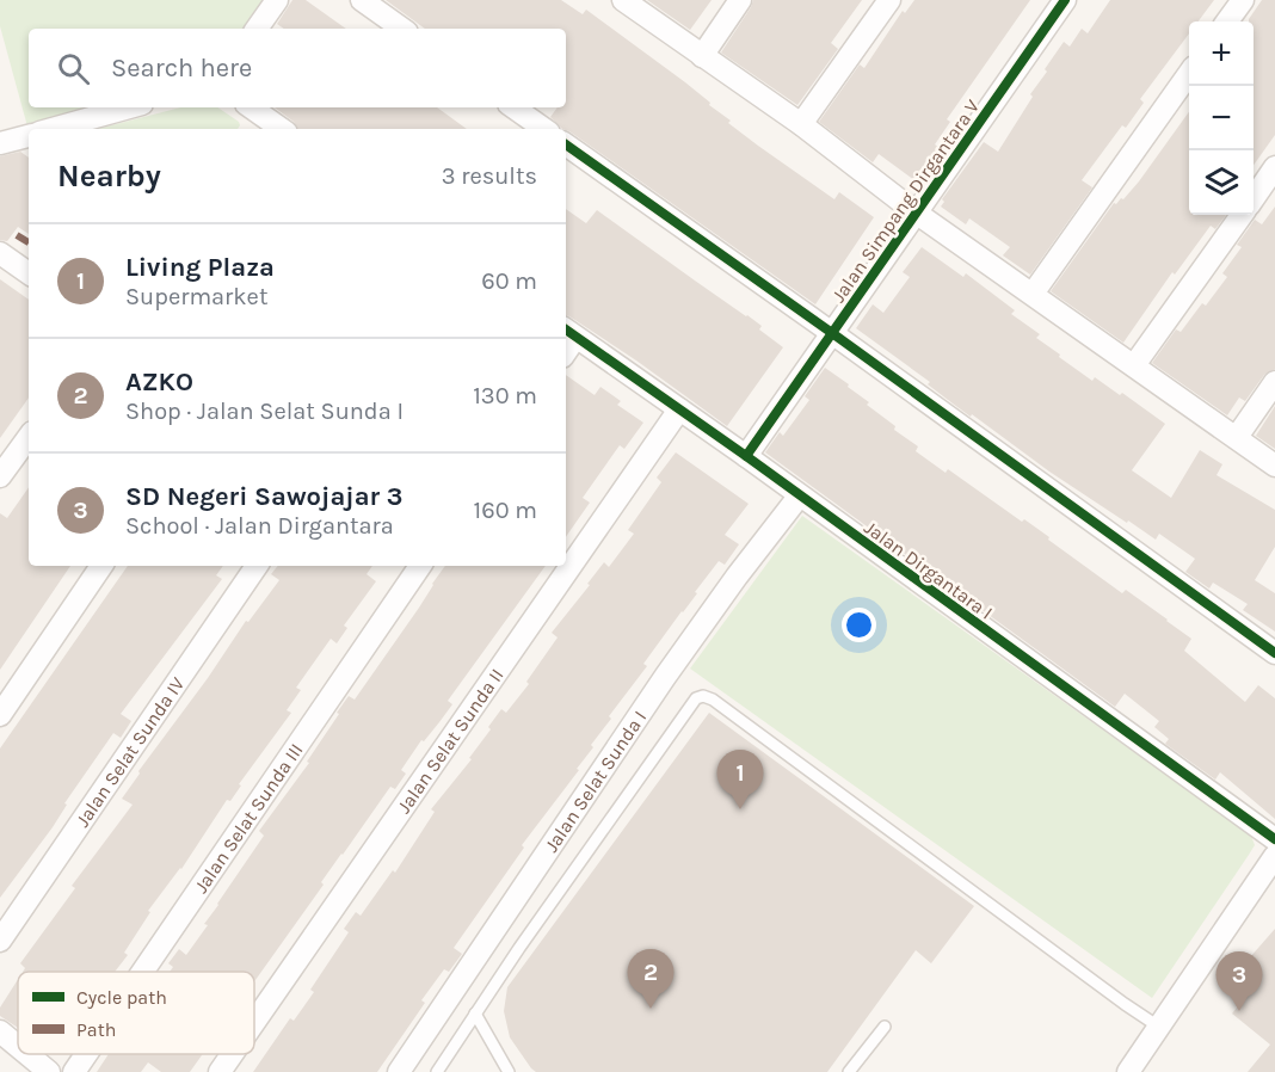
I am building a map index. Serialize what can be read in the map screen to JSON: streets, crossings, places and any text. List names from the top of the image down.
{
  "streets": {
    "street": [
      "Jalan Simpang Dirgantara V",
      "Jalan Dirgantara I",
      "Jalan Selat Sunda II",
      "Jalan Selat Sunda IV",
      "Jalan Selat Sunda I",
      "Jalan Selat Sunda III"
    ]
  },
  "crossings": [
    ["Jalan Simpang Dirgantara V", "Jalan Dirgantara I"],
    ["Jalan Dirgantara I", "Jalan Selat Sunda II"],
    ["Jalan Dirgantara I", "Jalan Selat Sunda I"]
  ],
  "legend": ["Cycle path", "Path"],
  "page": {
    "map_buttons": ["+", "−"],
    "search": "Search here",
    "heading": ["Nearby", "3 results"],
    "list": [
      {
        "mark": "1",
        "name": "Living Plaza",
        "note": "Supermarket",
        "value": "60 m"
      },
      {
        "mark": "2",
        "name": "AZKO",
        "note": "Shop · Jalan Selat Sunda I",
        "value": "130 m"
      },
      {
        "mark": "3",
        "name": "SD Negeri Sawojajar 3",
        "note": "School · Jalan Dirgantara",
        "value": "160 m"
      }
    ],
    "pins": ["1", "2", "3"]
  }
}
